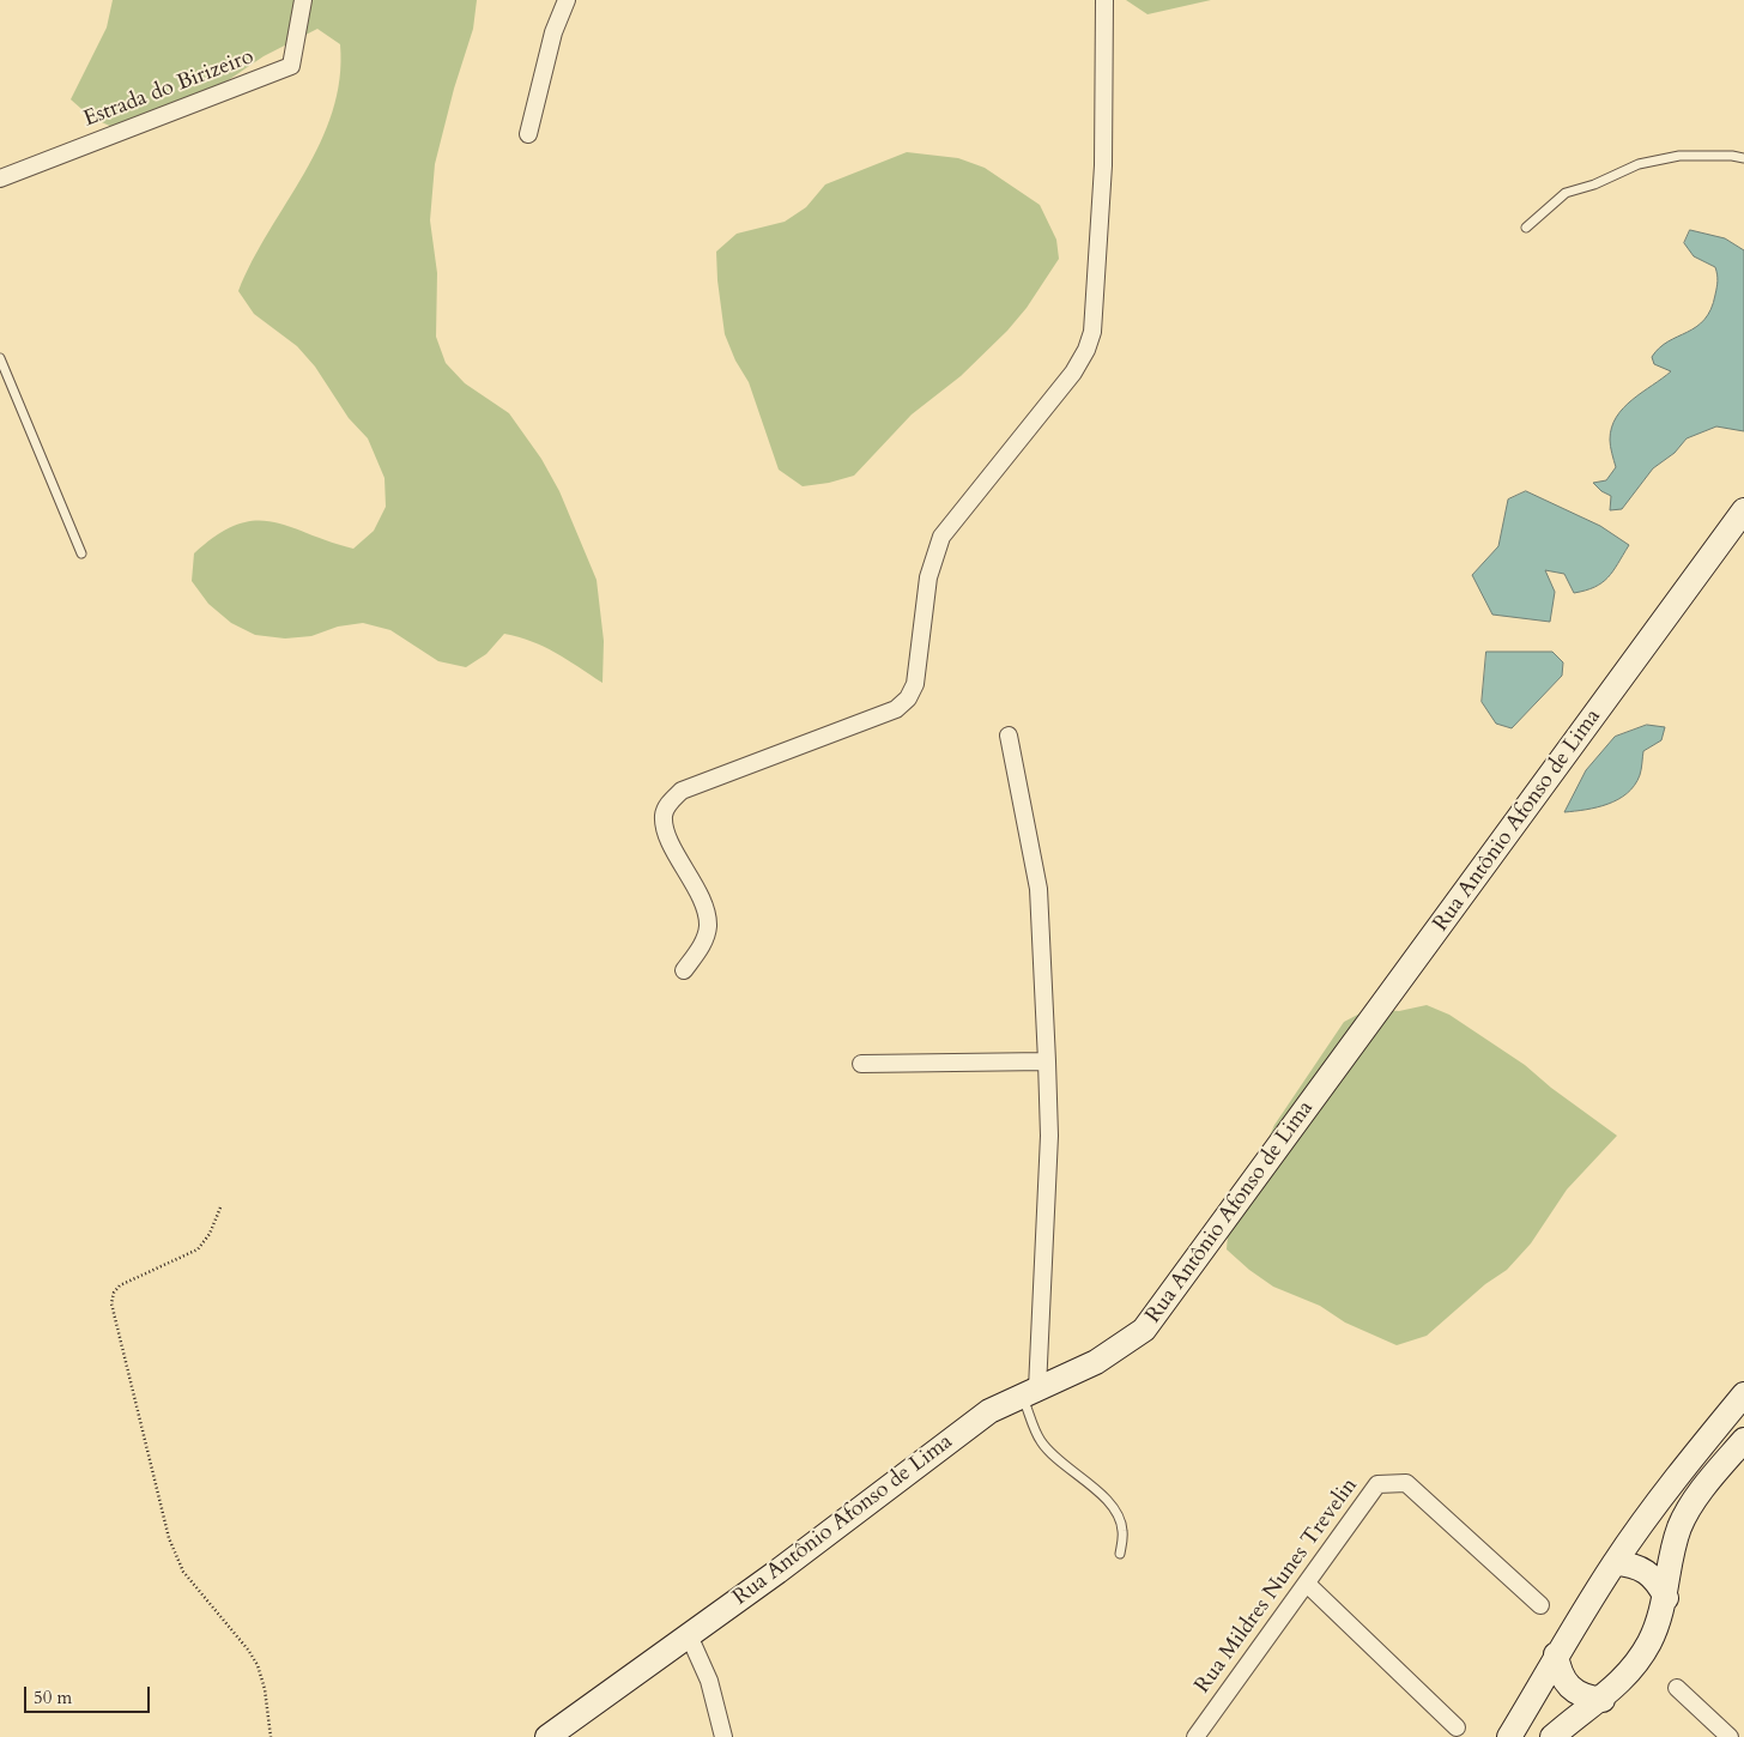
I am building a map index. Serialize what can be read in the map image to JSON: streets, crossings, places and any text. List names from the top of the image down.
{
  "streets": {
    "main road": ["Rua Antônio Afonso de Lima"],
    "street": ["Estrada do Birizeiro", "Rua Mildres Nunes Trevelin"]
  },
  "scale_bar": "50 m"
}
